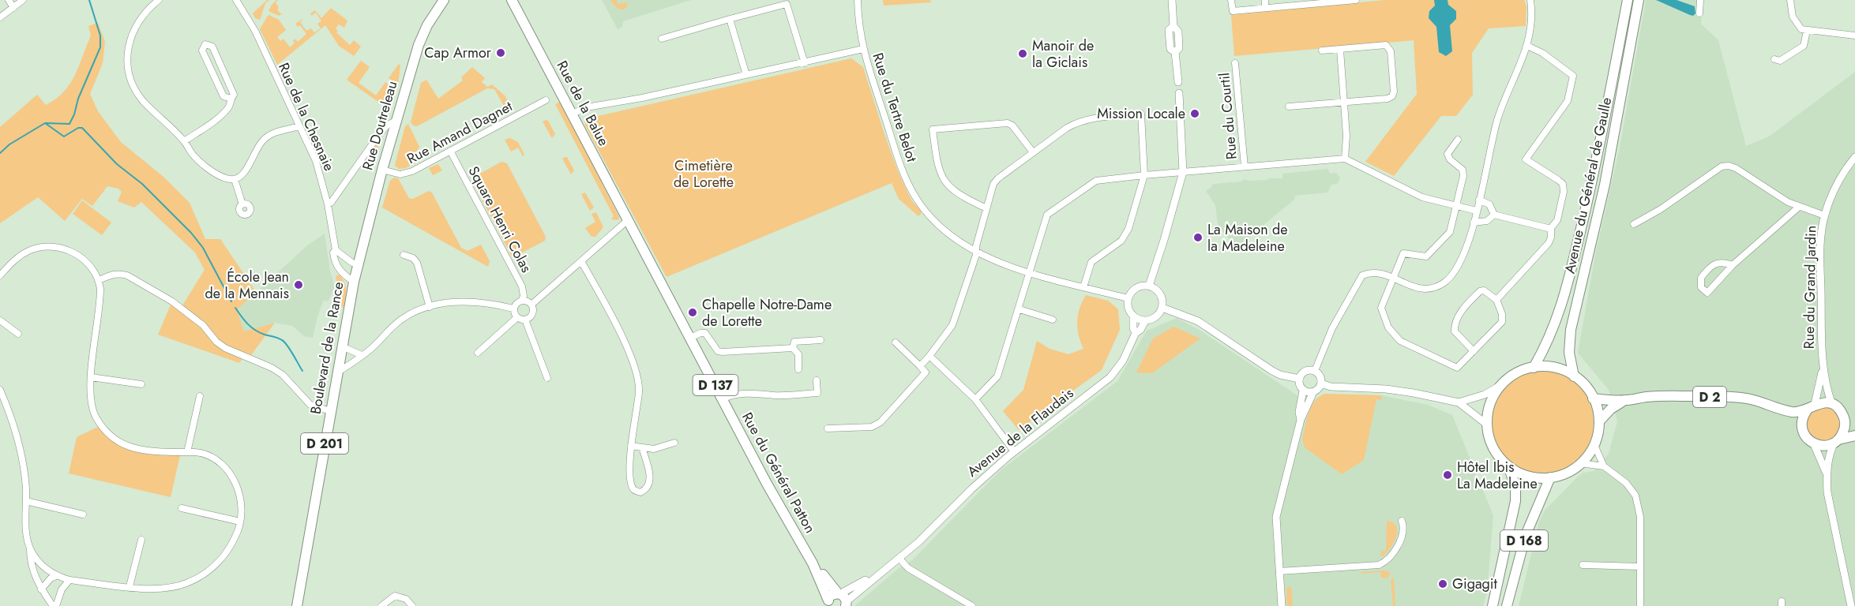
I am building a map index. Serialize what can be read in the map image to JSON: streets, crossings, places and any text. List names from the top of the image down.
{
  "streets": {
    "main road": [
      "Rue de la Balue",
      "Rue Doutreleau",
      "Avenue du Général de Gaulle",
      "Boulevard de la Rance",
      "D 137",
      "D 2",
      "D 201",
      "Rue du Général Patton",
      "D 168"
    ],
    "street": [
      "Rue du Tertre Belot",
      "Rue du Courtil",
      "Rue de la Chesnaie",
      "Rue Amand Dagnet",
      "Square Henri Colas",
      "Rue du Grand Jardin",
      "Avenue de la Flaudais"
    ]
  },
  "crossings": [
    ["Rue de la Balue", "Rue du Tertre Belot"],
    ["Rue de la Balue", "Rue du Général Patton"],
    ["Rue du Tertre Belot", "Avenue de la Flaudais"],
    ["Rue de la Chesnaie", "Boulevard de la Rance"],
    ["Rue Doutreleau", "Rue Amand Dagnet"],
    ["Rue Doutreleau", "Boulevard de la Rance"],
    ["Rue Amand Dagnet", "Square Henri Colas"],
    ["Avenue du Général de Gaulle", "D 2"],
    ["Avenue du Général de Gaulle", "D 168"],
    ["Rue du Grand Jardin", "D 2"],
    ["D 2", "D 168"],
    ["Avenue de la Flaudais", "Rue du Général Patton"]
  ],
  "parks": ["Cimetière de Lorette"],
  "places": [
    "Cap Armor",
    "Manoir de la Giclais",
    "Mission Locale",
    "La Maison de la Madeleine",
    "École Jean de la Mennais",
    "Chapelle Notre-Dame de Lorette",
    "Hôtel Ibis La Madeleine",
    "Gigagit"
  ]
}
